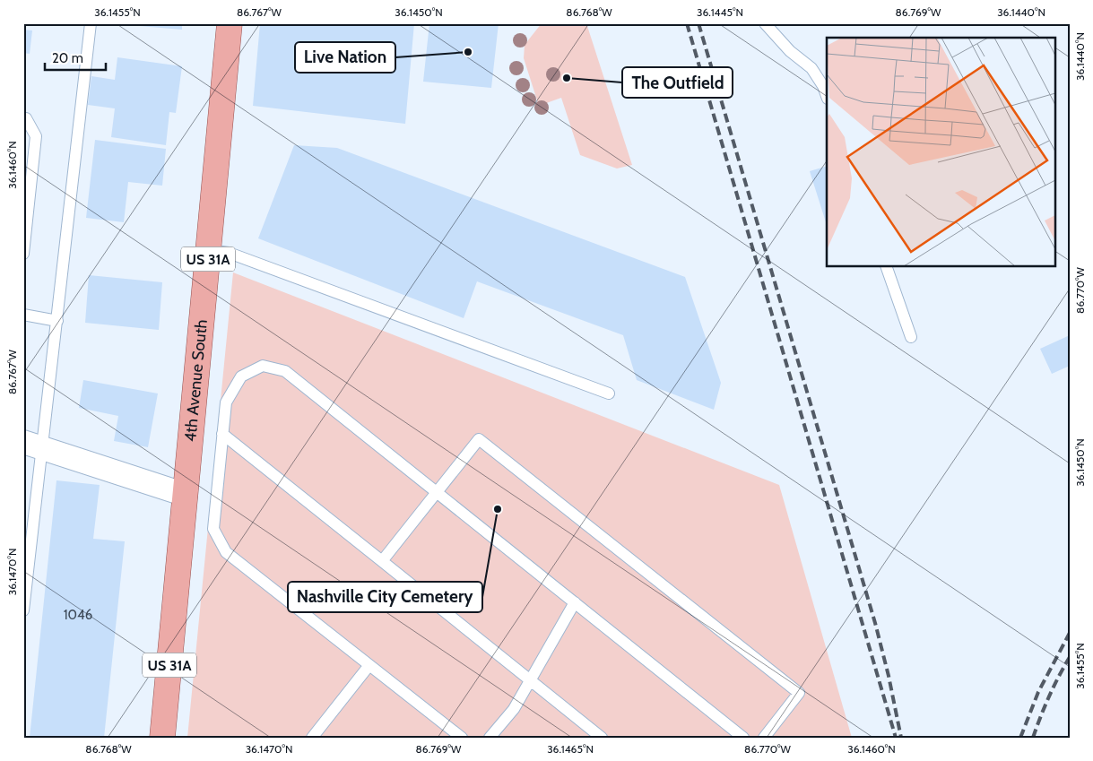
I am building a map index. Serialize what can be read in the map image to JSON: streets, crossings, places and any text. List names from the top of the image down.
{
  "streets": {
    "main road": ["US 31A", "4th Avenue South"]
  },
  "places": ["Live Nation", "The Outfield", "Nashville City Cemetery"],
  "house_numbers": ["1046"],
  "scale_bar": "20 m",
  "coordinates": [
    "36.1455°N",
    "86.767°W",
    "36.1450°N",
    "86.768°W",
    "36.1445°N",
    "86.769°W",
    "36.1440°N",
    "36.1460°N",
    "86.770°W",
    "36.1470°N",
    "36.1465°N"
  ]
}
